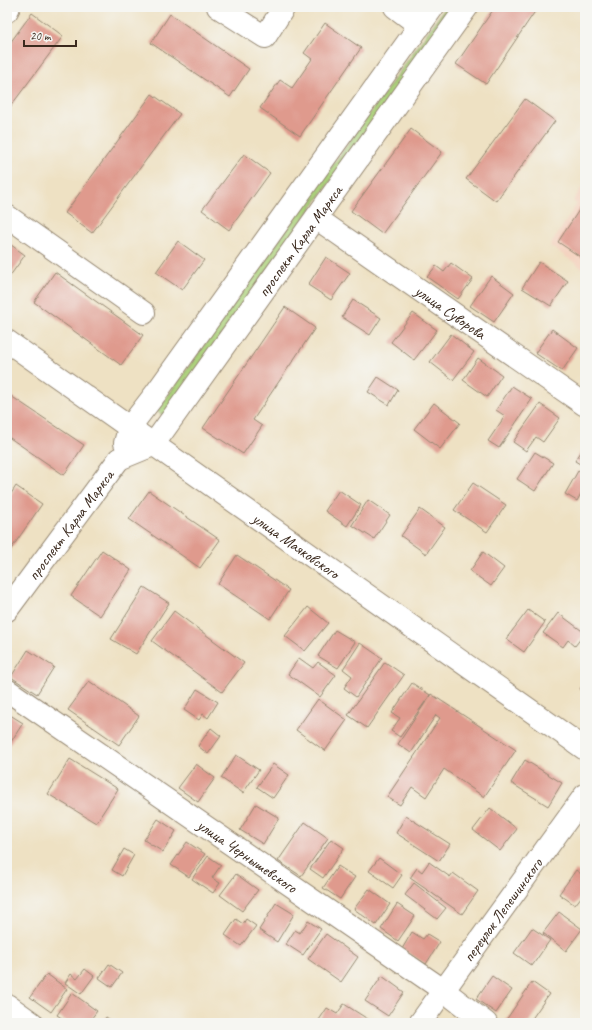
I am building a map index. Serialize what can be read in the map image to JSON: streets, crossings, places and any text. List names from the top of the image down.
{
  "streets": {
    "main road": [
      "проспект Карла Маркса",
      "улица Суворова",
      "улица Маяковского",
      "улица Чернышевского",
      "переулок Лепешинского"
    ]
  },
  "crossings": [
    ["проспект Карла Маркса", "улица Суворова"],
    ["проспект Карла Маркса", "улица Маяковского"],
    ["улица Чернышевского", "переулок Лепешинского"]
  ],
  "scale_bar": "20 m"
}
